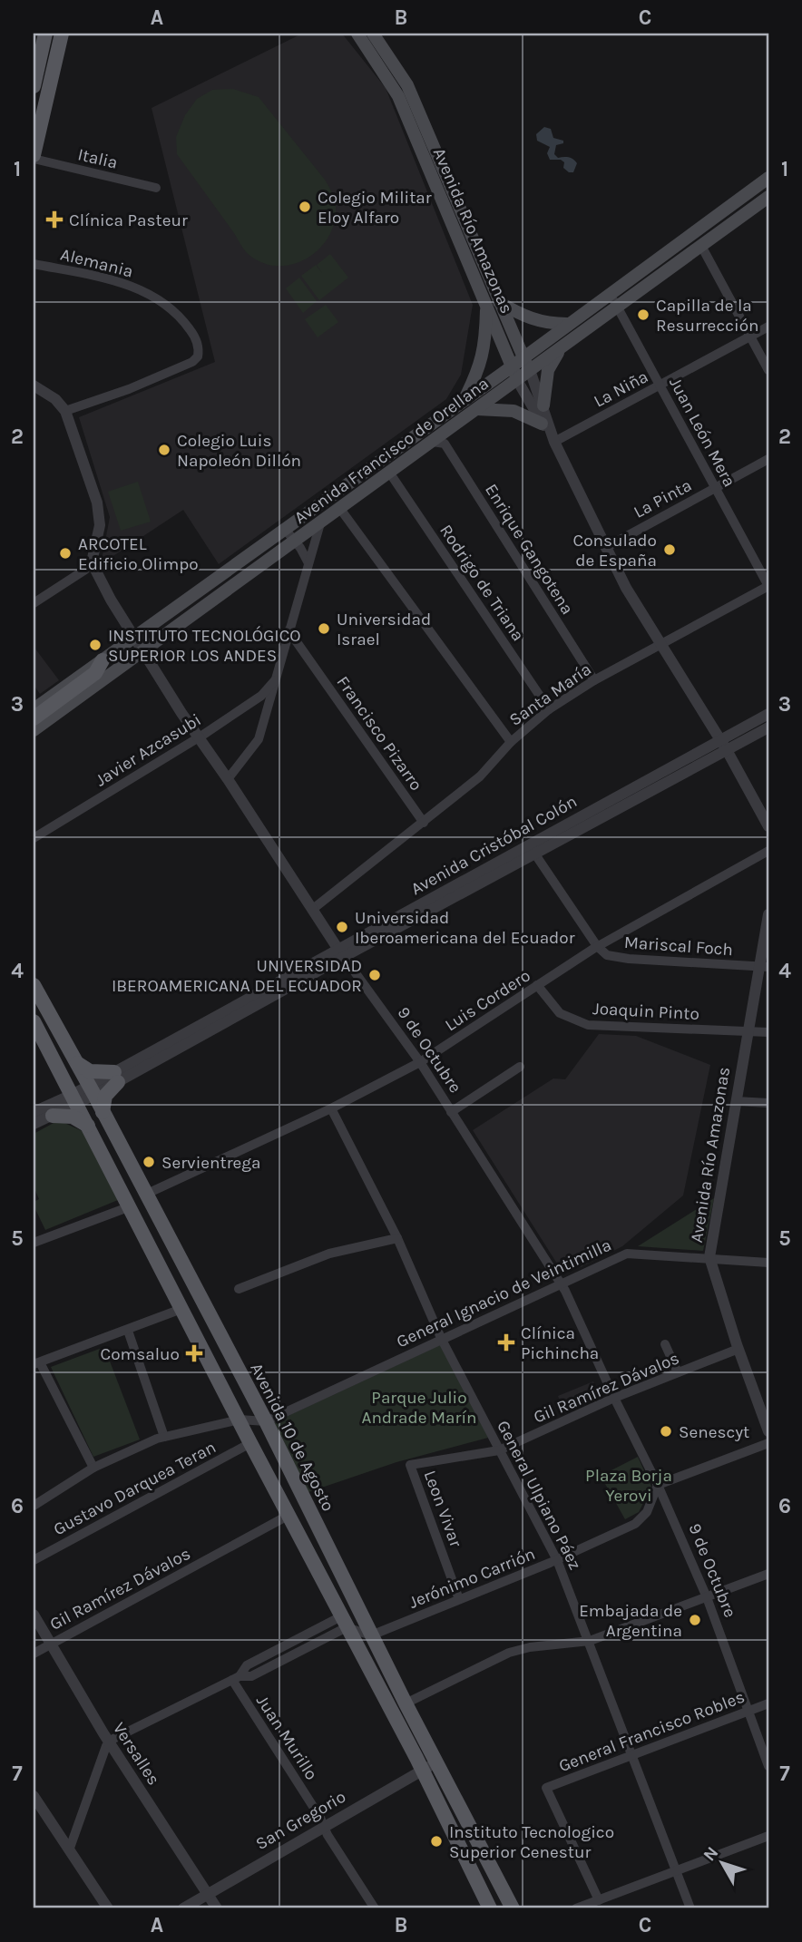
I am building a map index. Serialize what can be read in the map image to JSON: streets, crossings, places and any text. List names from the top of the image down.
{
  "streets": {
    "main road": ["Avenida Río Amazonas", "Avenida Francisco de Orellana", "Avenida 10 de Agosto"],
    "street": [
      "Italia",
      "Alemania",
      "La Niña",
      "Juan León Mera",
      "La Pinta",
      "Enrique Gangotena",
      "Rodrigo de Triana",
      "Santa María",
      "Francisco Pizarro",
      "Javier Azcasubi",
      "Avenida Cristóbal Colón",
      "Mariscal Foch",
      "Luis Cordero",
      "Joaquin Pinto",
      "9 de Octubre",
      "General Ignacio de Veintimilla",
      "Gil Ramírez Dávalos",
      "Gustavo Darquea Teran",
      "General Ulpiano Páez",
      "Leon Vivar",
      "Jerónimo Carrión",
      "General Francisco Robles",
      "Juan Murillo",
      "Versalles",
      "San Gregorio"
    ]
  },
  "crossings": [
    ["Avenida Río Amazonas", "La Niña"],
    ["Avenida Río Amazonas", "Avenida Francisco de Orellana"],
    ["Avenida Río Amazonas", "La Pinta"],
    ["Avenida Río Amazonas", "Santa María"],
    ["Avenida Río Amazonas", "Avenida Cristóbal Colón"],
    ["Avenida Río Amazonas", "Mariscal Foch"],
    ["Avenida Río Amazonas", "Joaquin Pinto"],
    ["Avenida Río Amazonas", "General Ignacio de Veintimilla"],
    ["Avenida Río Amazonas", "Gil Ramírez Dávalos"],
    ["La Niña", "Juan León Mera"],
    ["Juan León Mera", "Avenida Francisco de Orellana"],
    ["Juan León Mera", "La Pinta"],
    ["Juan León Mera", "Santa María"],
    ["Avenida Francisco de Orellana", "Enrique Gangotena"],
    ["Avenida Francisco de Orellana", "Rodrigo de Triana"],
    ["Avenida Francisco de Orellana", "9 de Octubre"],
    ["Enrique Gangotena", "Santa María"],
    ["Rodrigo de Triana", "Santa María"],
    ["Santa María", "Francisco Pizarro"],
    ["Santa María", "9 de Octubre"],
    ["Javier Azcasubi", "9 de Octubre"],
    ["Avenida Cristóbal Colón", "9 de Octubre"],
    ["Avenida Cristóbal Colón", "Avenida 10 de Agosto"],
    ["Mariscal Foch", "Luis Cordero"],
    ["Luis Cordero", "Joaquin Pinto"],
    ["Luis Cordero", "9 de Octubre"],
    ["Luis Cordero", "Avenida 10 de Agosto"],
    ["Luis Cordero", "General Ulpiano Páez"],
    ["9 de Octubre", "General Ignacio de Veintimilla"],
    ["9 de Octubre", "Gil Ramírez Dávalos"],
    ["9 de Octubre", "Jerónimo Carrión"],
    ["9 de Octubre", "General Francisco Robles"],
    ["General Ignacio de Veintimilla", "Avenida 10 de Agosto"],
    ["General Ignacio de Veintimilla", "General Ulpiano Páez"],
    ["Gil Ramírez Dávalos", "General Ulpiano Páez"],
    ["Gil Ramírez Dávalos", "Leon Vivar"],
    ["Gil Ramírez Dávalos", "Versalles"],
    ["Avenida 10 de Agosto", "Jerónimo Carrión"],
    ["Avenida 10 de Agosto", "San Gregorio"],
    ["General Ulpiano Páez", "Jerónimo Carrión"],
    ["General Ulpiano Páez", "General Francisco Robles"],
    ["Leon Vivar", "Jerónimo Carrión"],
    ["Juan Murillo", "San Gregorio"],
    ["Versalles", "San Gregorio"]
  ],
  "parks": ["Parque Julio Andrade Marín", "Plaza Borja Yerovi"],
  "places": {
    "other": [
      "Colegio Militar Eloy Alfaro",
      "Capilla de la Resurrección",
      "Colegio Luis Napoleón Dillón",
      "Consulado de España",
      "ARCOTEL Edificio Olimpo",
      "Universidad Israel",
      "INSTITUTO TECNOLÓGICO SUPERIOR LOS ANDES",
      "Universidad Iberoamericana del Ecuador",
      "UNIVERSIDAD IBEROAMERICANA DEL ECUADOR",
      "Servientrega",
      "Senescyt",
      "Embajada de Argentina",
      "Instituto Tecnologico Superior Cenestur"
    ],
    "health": ["Clínica Pasteur", "Clínica Pichincha", "Comsaluo"]
  },
  "north": "top left",
  "grid": {
    "columns": ["A", "B", "C"],
    "rows": [
      "1",
      "2",
      "3",
      "4",
      "5",
      "6",
      "7"
    ]
  }
}
